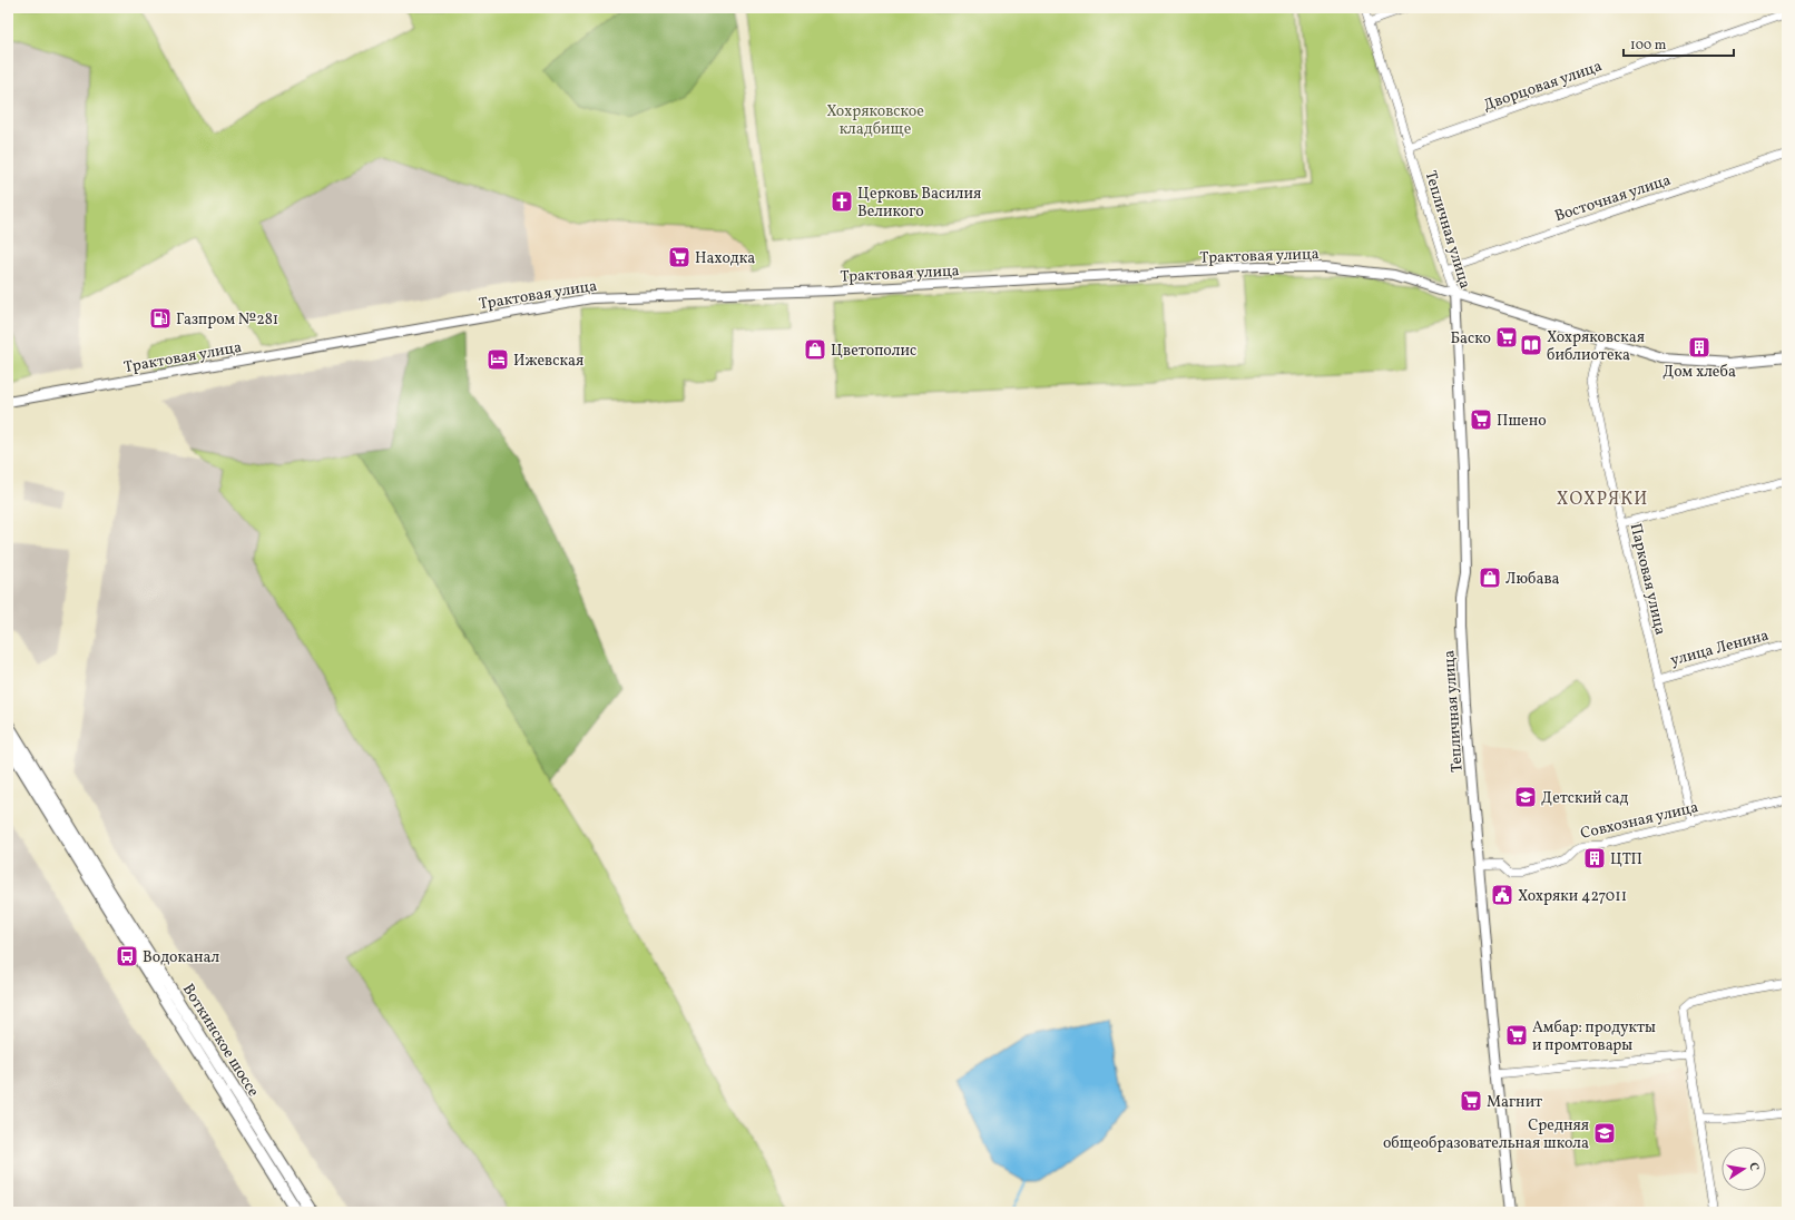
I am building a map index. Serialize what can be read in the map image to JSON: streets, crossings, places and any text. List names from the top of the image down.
{
  "streets": {
    "main road": ["Воткинское шоссе"],
    "street": [
      "Дворцовая улица",
      "Восточная улица",
      "Тепличная улица",
      "Трактовая улица",
      "Парковая улица",
      "улица Ленина",
      "Совхозная улица"
    ]
  },
  "crossings": [
    ["Дворцовая улица", "Тепличная улица"],
    ["Восточная улица", "Тепличная улица"],
    ["Тепличная улица", "Трактовая улица"],
    ["Тепличная улица", "Совхозная улица"],
    ["Трактовая улица", "Парковая улица"],
    ["Парковая улица", "улица Ленина"],
    ["Парковая улица", "Совхозная улица"]
  ],
  "districts": ["ХОХРЯКИ"],
  "parks": ["Хохряковское кладбище"],
  "places": {
    "church": ["Церковь Василия Великого"],
    "supermarket": [
      "Находка",
      "Баско",
      "Пшено",
      "Амбар: продукты и промтовары",
      "Магнит"
    ],
    "fuel station": ["Газпром №281"],
    "library": ["Хохряковская библиотека"],
    "building": ["Дом хлеба", "ЦТП"],
    "shop": ["Цветополис", "Любава"],
    "hotel": ["Ижевская"],
    "school or university": ["Детский сад", "Средняя общеобразовательная школа"],
    "public building": ["Хохряки 427011"],
    "bus stop": ["Водоканал"]
  },
  "scale_bar": "100 m",
  "north": "right"
}
